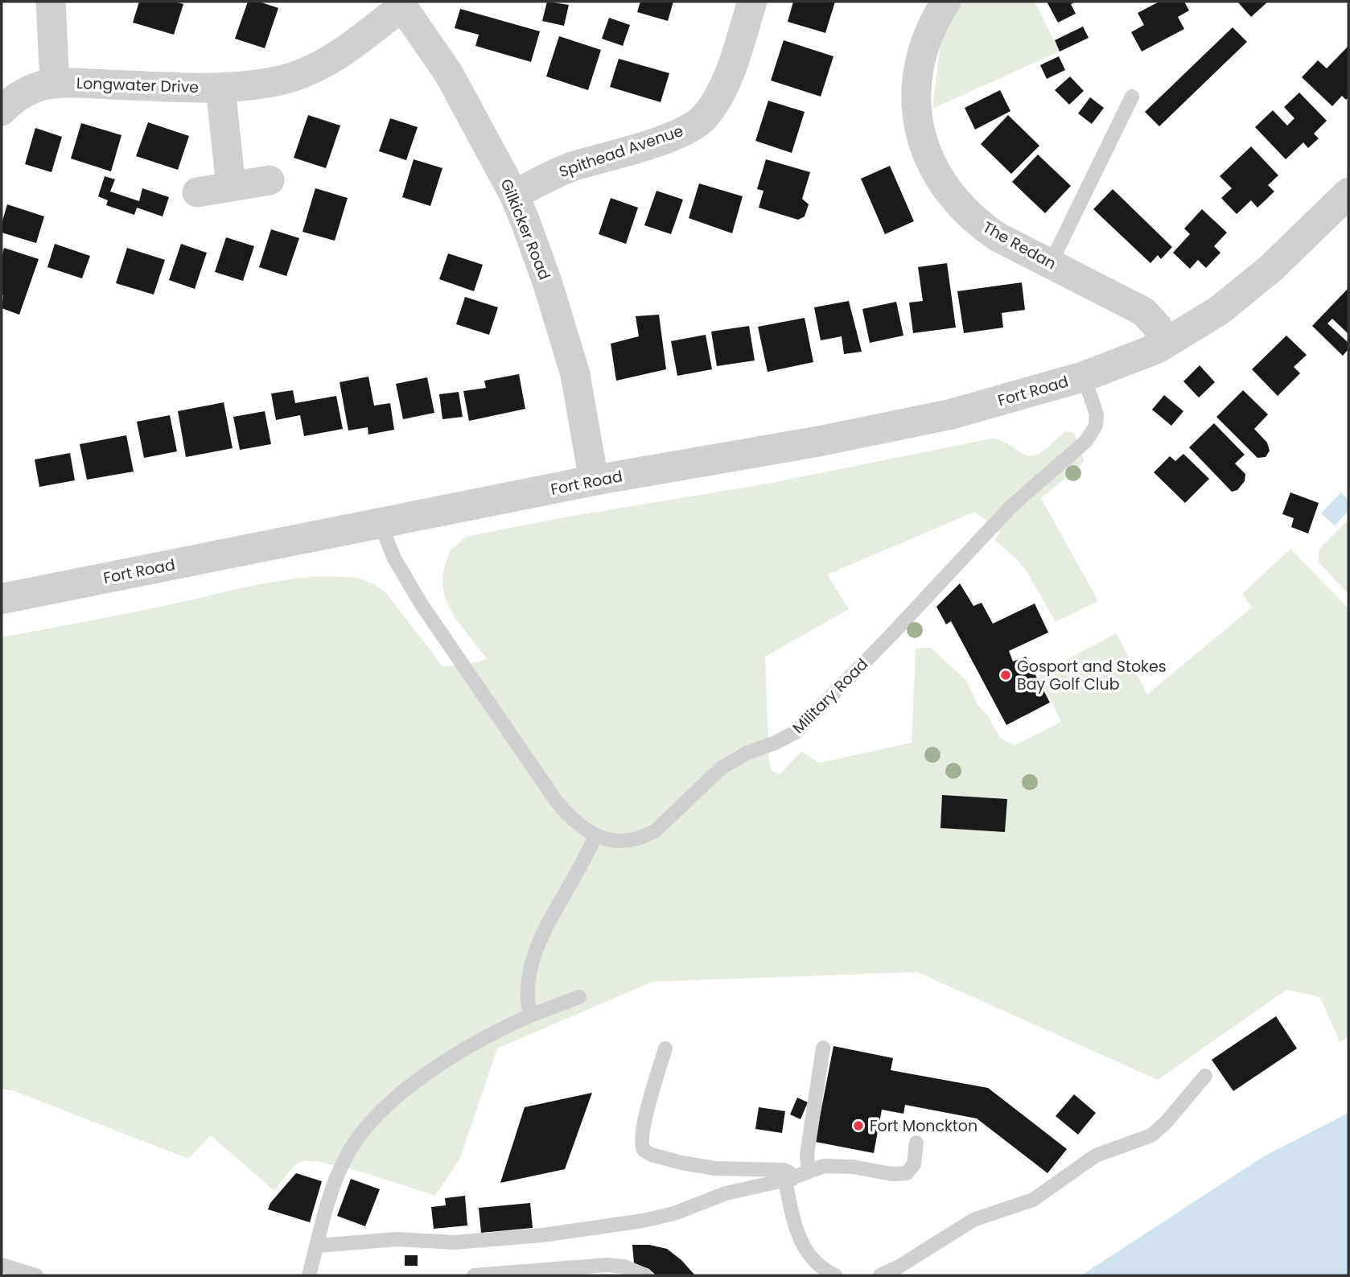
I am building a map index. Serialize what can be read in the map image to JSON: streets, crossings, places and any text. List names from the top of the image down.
{
  "streets": {
    "street": [
      "Longwater Drive",
      "Spithead Avenue",
      "Gilkicker Road",
      "The Redan",
      "Fort Road"
    ],
    "lane": ["Military Road"]
  },
  "crossings": [
    ["Longwater Drive", "Gilkicker Road"],
    ["Spithead Avenue", "Gilkicker Road"],
    ["Gilkicker Road", "Fort Road"],
    ["The Redan", "Fort Road"],
    ["Fort Road", "Military Road"]
  ],
  "places": ["Gosport and Stokes Bay Golf Club", "Fort Monckton"]
}
